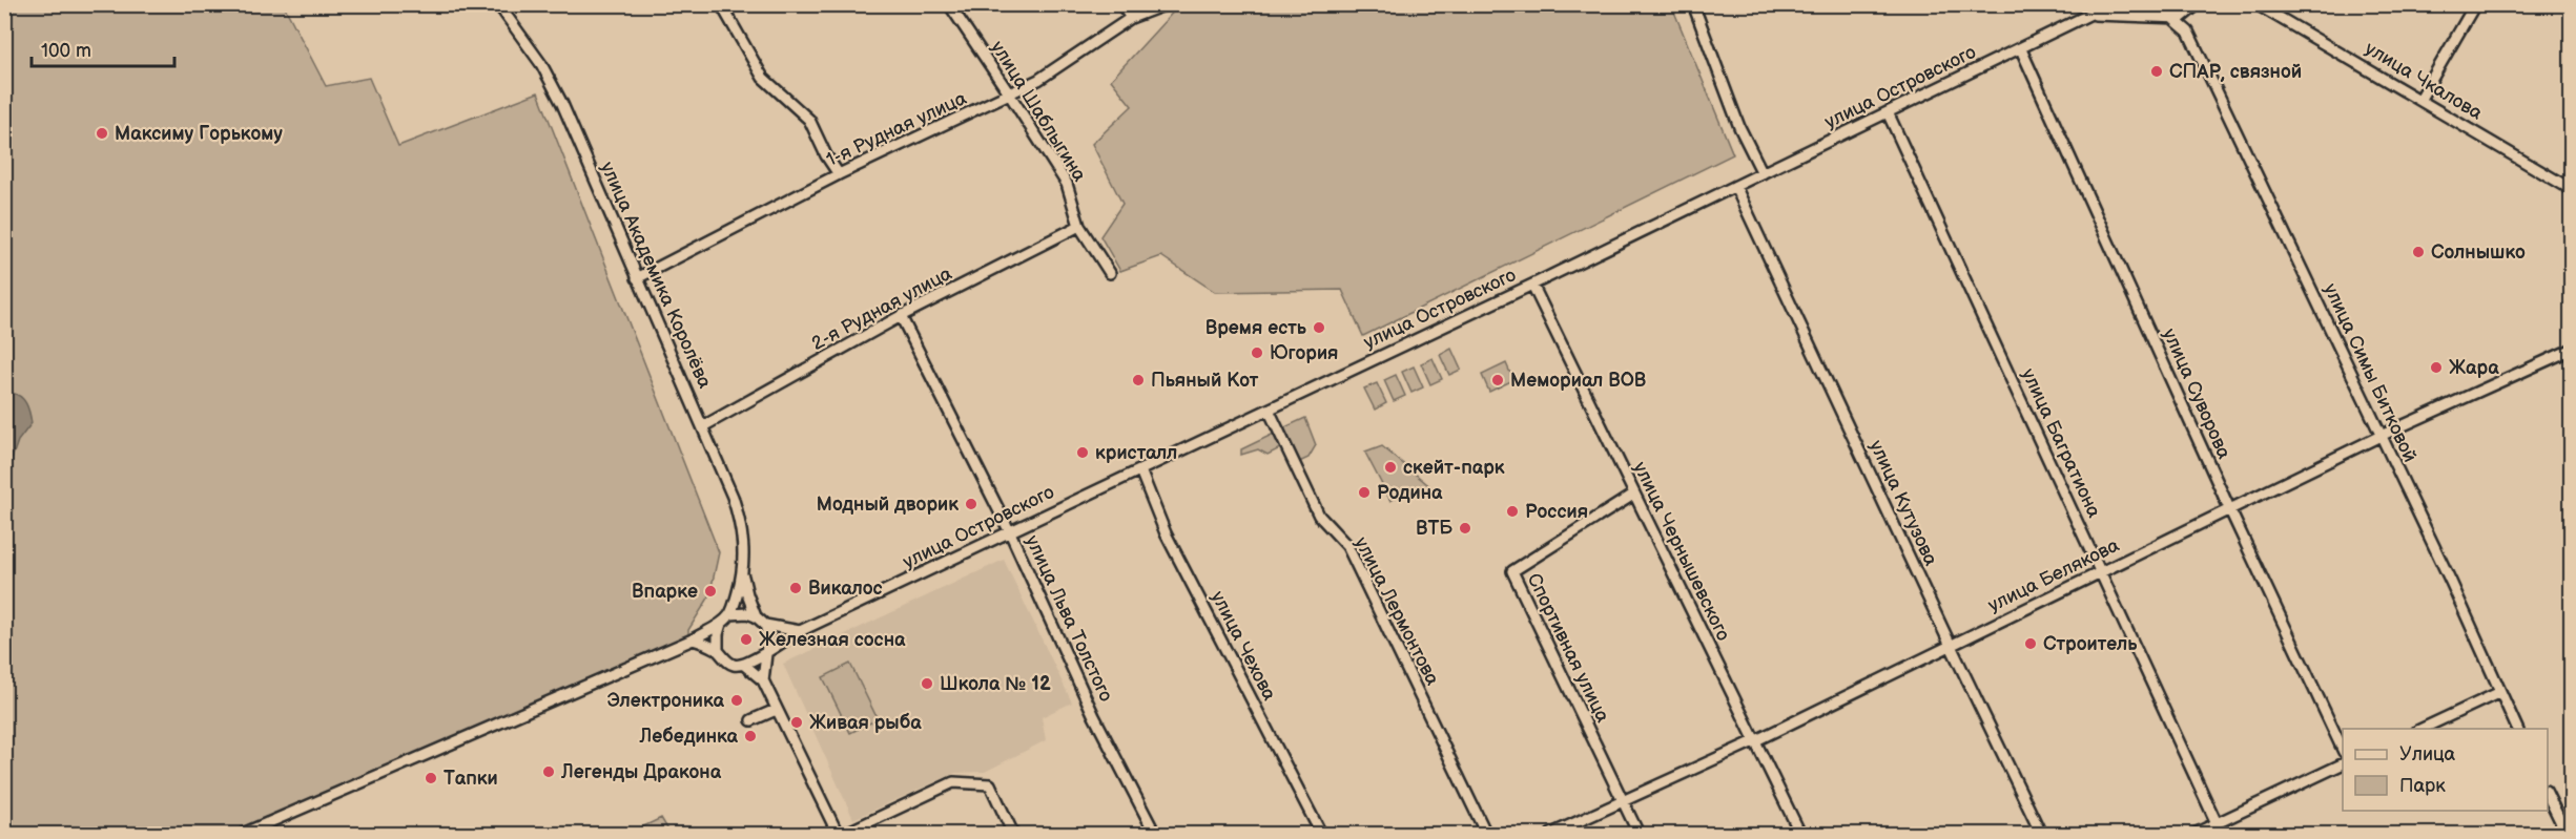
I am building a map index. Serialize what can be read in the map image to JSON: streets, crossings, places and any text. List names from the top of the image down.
{
  "streets": {
    "street": [
      "улица Чкалова",
      "улица Островского",
      "улица Шаблыгина",
      "1-я Рудная улица",
      "улица Академика Королёва",
      "2-я Рудная улица",
      "улица Симы Битковой",
      "улица Суворова",
      "улица Багратиона",
      "улица Кутузова",
      "улица Чернышевского",
      "улица Белякова",
      "улица Лермонтова",
      "улица Льва Толстого",
      "улица Чехова",
      "Спортивная улица"
    ]
  },
  "crossings": [
    ["улица Островского", "улица Суворова"],
    ["улица Островского", "улица Багратиона"],
    ["улица Островского", "улица Кутузова"],
    ["улица Островского", "улица Чернышевского"],
    ["улица Островского", "улица Лермонтова"],
    ["улица Островского", "улица Льва Толстого"],
    ["улица Островского", "улица Чехова"],
    ["улица Шаблыгина", "1-я Рудная улица"],
    ["улица Шаблыгина", "2-я Рудная улица"],
    ["1-я Рудная улица", "улица Академика Королёва"],
    ["улица Академика Королёва", "2-я Рудная улица"],
    ["2-я Рудная улица", "улица Льва Толстого"],
    ["улица Симы Битковой", "улица Белякова"],
    ["улица Суворова", "улица Белякова"],
    ["улица Багратиона", "улица Белякова"],
    ["улица Кутузова", "улица Белякова"],
    ["улица Чернышевского", "улица Белякова"],
    ["улица Чернышевского", "Спортивная улица"],
    ["улица Белякова", "Спортивная улица"]
  ],
  "places": [
    "СПАР, связной",
    "Максиму Горькому",
    "Солнышко",
    "Время есть",
    "Югория",
    "Жара",
    "Пьяный Кот",
    "Мемориал ВОВ",
    "кристалл",
    "скейт-парк",
    "Родина",
    "Модный дворик",
    "Россия",
    "ВТБ",
    "Викалос",
    "Впарке",
    "Железная сосна",
    "Строитель",
    "Школа № 12",
    "Электроника",
    "Живая рыба",
    "Лебединка",
    "Легенды Дракона",
    "Тапки"
  ],
  "legend": ["Улица", "Парк"],
  "scale_bar": "100 m"
}
